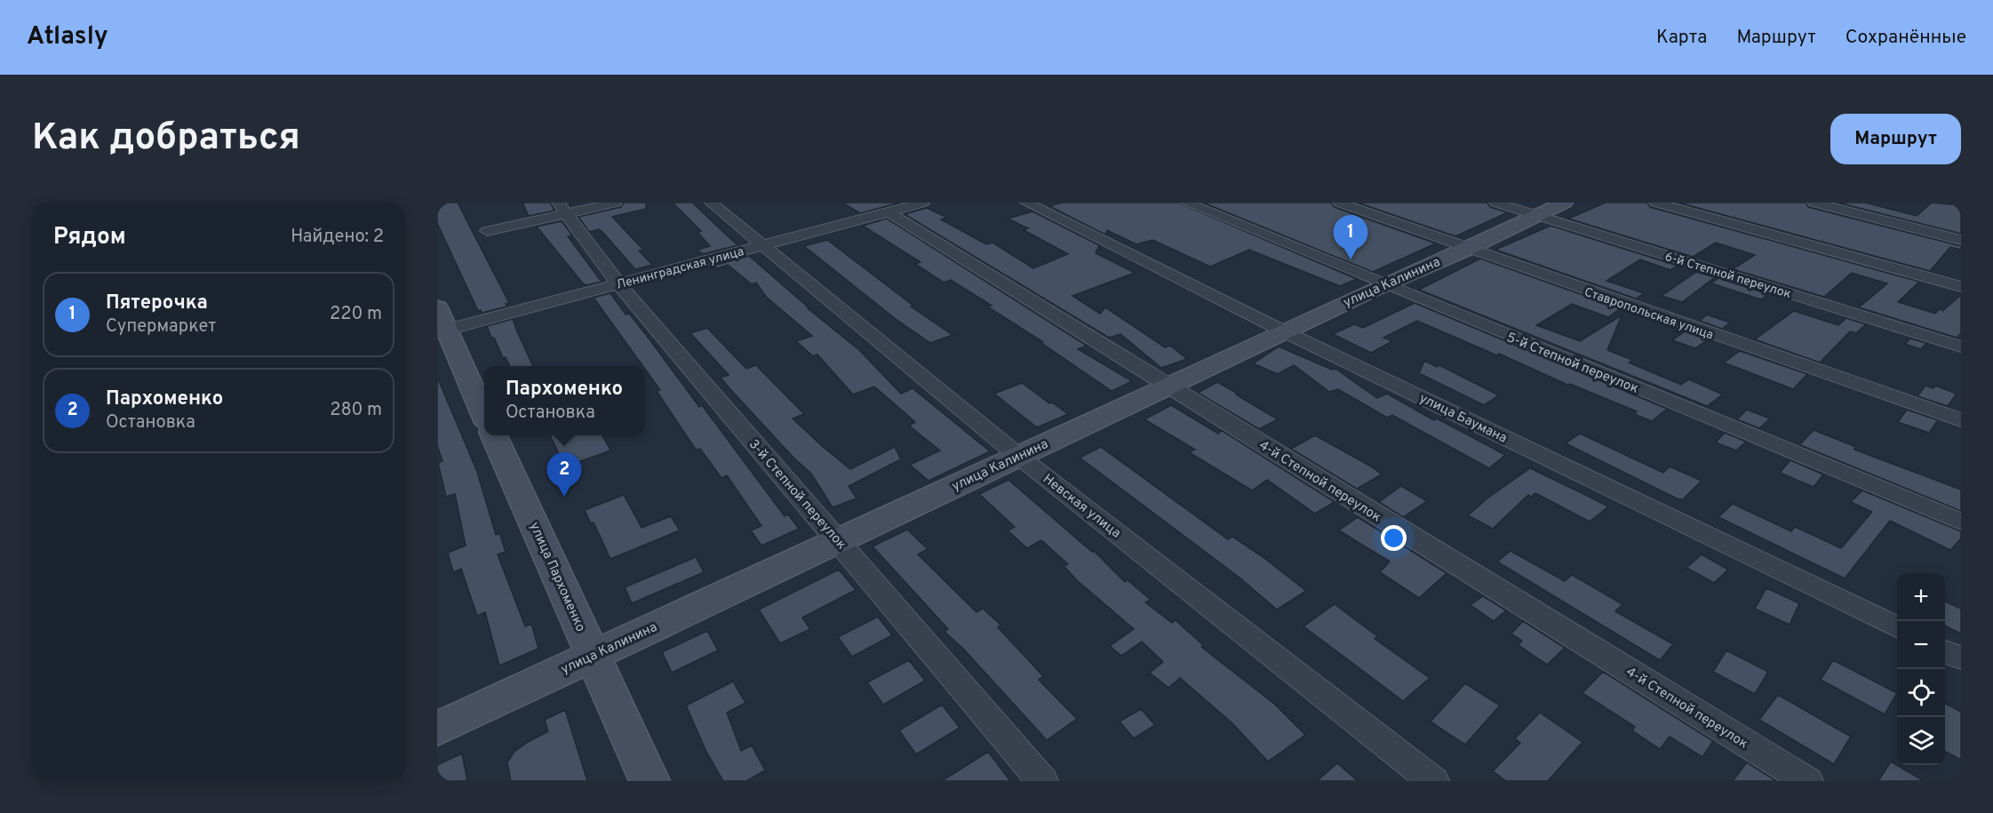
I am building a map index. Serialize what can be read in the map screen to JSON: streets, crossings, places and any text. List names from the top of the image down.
{
  "streets": {
    "street": [
      "Ленинградская улица",
      "6-й Степной переулок",
      "улица Калинина",
      "Ставропольская улица",
      "5-й Степной переулок",
      "улица Баумана",
      "4-й Степной переулок",
      "3-й Степной переулок",
      "Невская улица",
      "улица Пархоменко"
    ]
  },
  "crossings": [
    ["Ленинградская улица", "4-й Степной переулок"],
    ["Ленинградская улица", "3-й Степной переулок"],
    ["Ленинградская улица", "Невская улица"],
    ["6-й Степной переулок", "улица Калинина"],
    ["улица Калинина", "Ставропольская улица"],
    ["улица Калинина", "5-й Степной переулок"],
    ["улица Калинина", "улица Баумана"],
    ["улица Калинина", "4-й Степной переулок"],
    ["улица Калинина", "3-й Степной переулок"],
    ["улица Калинина", "Невская улица"],
    ["улица Калинина", "улица Пархоменко"]
  ],
  "page": {
    "header": "Atlasly",
    "nav": ["Карта", "Маршрут", "Сохранённые"],
    "buttons": "Маршрут",
    "title": "Как добраться",
    "heading": ["Рядом", "Найдено: 2"],
    "pins": ["1", "2"],
    "list": [
      {
        "mark": "1",
        "name": "Пятерочка",
        "note": "Супермаркет",
        "value": "220 m"
      },
      {
        "mark": "2",
        "name": "Пархоменко",
        "note": "Остановка",
        "value": "280 m"
      }
    ],
    "popup": ["Пархоменко", "Остановка"],
    "map_buttons": ["+", "−"]
  }
}
